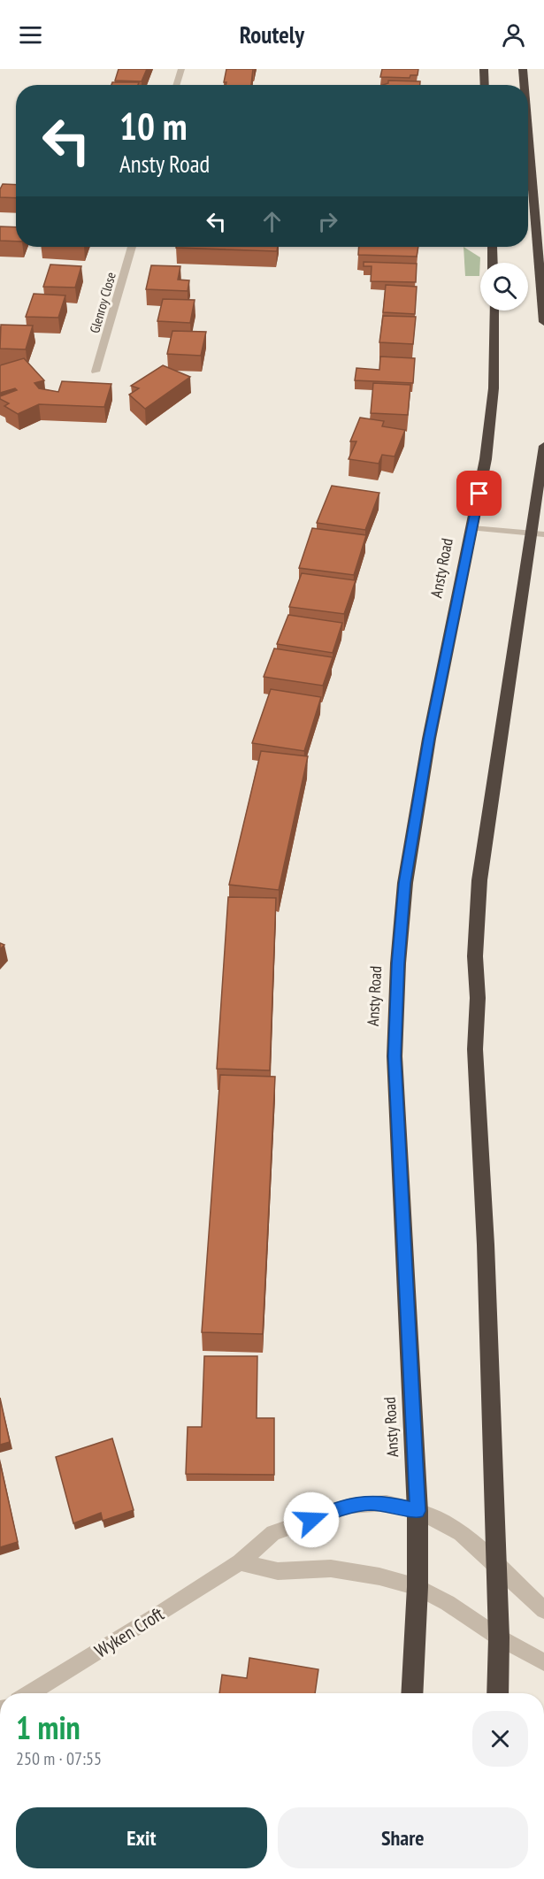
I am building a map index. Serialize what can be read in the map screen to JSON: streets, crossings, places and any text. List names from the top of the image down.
{
  "streets": {
    "highway": ["Ansty Road"],
    "street": ["Glenroy Close", "Wyken Croft"]
  },
  "crossings": [
    ["Ansty Road", "Wyken Croft"]
  ],
  "page": {
    "header": "Routely",
    "turn": ["10 m", "Ansty Road"],
    "heading": ["1 min", "250 m · 07:55"],
    "buttons": ["Exit", "Share"]
  }
}
